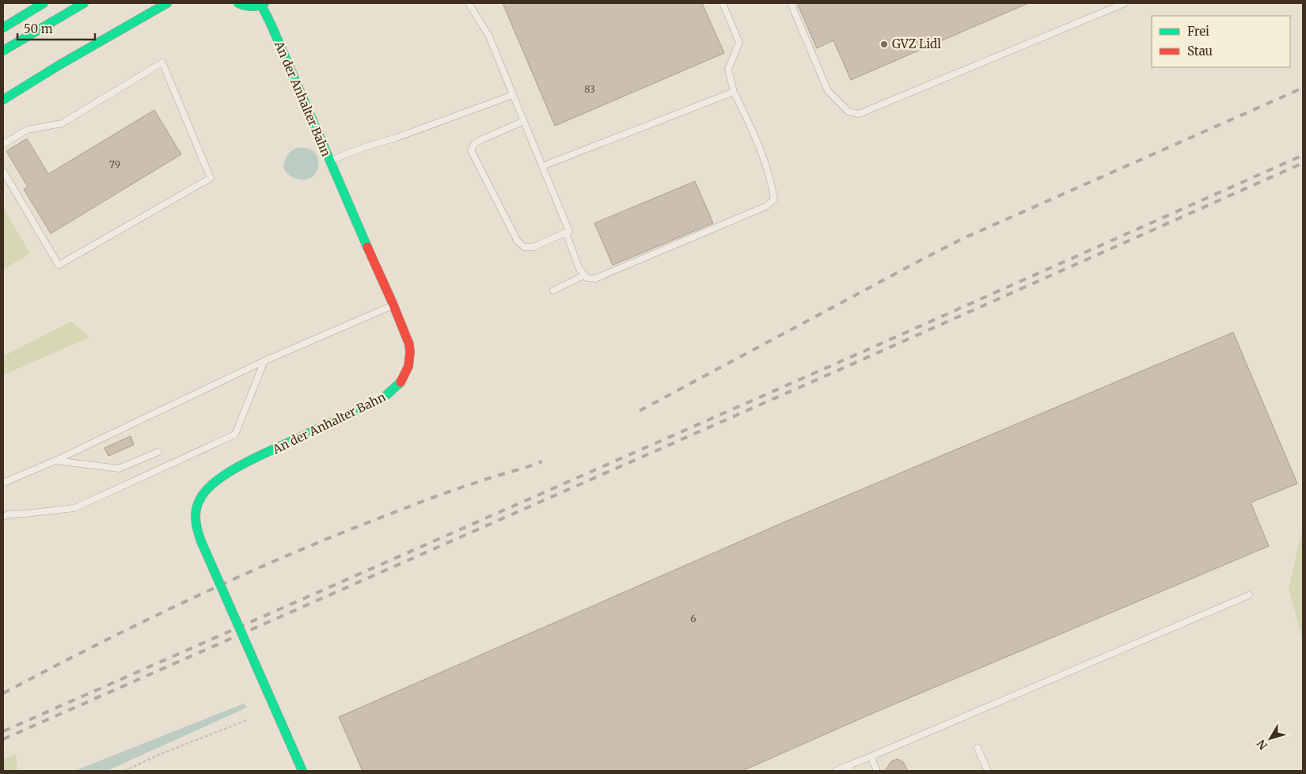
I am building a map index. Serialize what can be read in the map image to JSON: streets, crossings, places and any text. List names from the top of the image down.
{
  "streets": {
    "main road": ["An der Anhalter Bahn"]
  },
  "places": ["GVZ Lidl"],
  "house_numbers": ["83", "79", "6"],
  "legend": ["Frei", "Stau"],
  "scale_bar": "50 m",
  "north": "bottom left"
}
